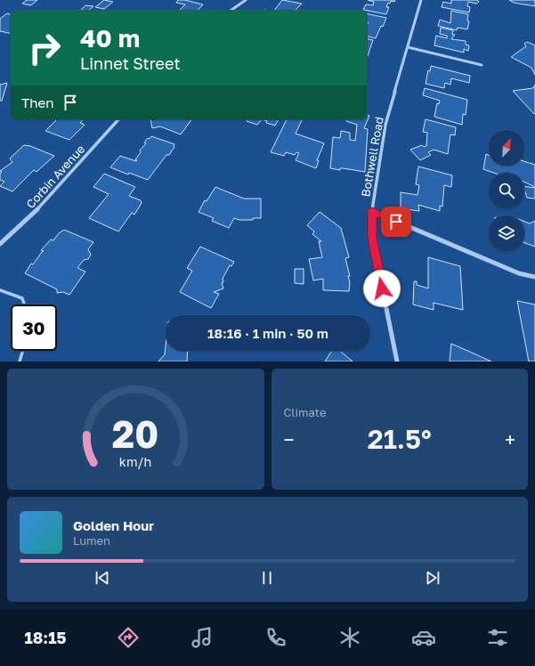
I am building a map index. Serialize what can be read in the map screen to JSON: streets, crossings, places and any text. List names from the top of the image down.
{
  "streets": {
    "street": ["Bothwell Road", "Corbin Avenue"]
  },
  "north": "top right",
  "page": {
    "turn": ["40 m", "Linnet Street"],
    "then": "Then",
    "limit": "30",
    "trip": "18:16 · 1 min · 50 m",
    "tile": "Climate",
    "heat": ["−", "21.5°", "+"],
    "song": ["Golden Hour", "Lumen"],
    "tabs": "18:15",
    "gauge": ["20", "km/h"]
  }
}
